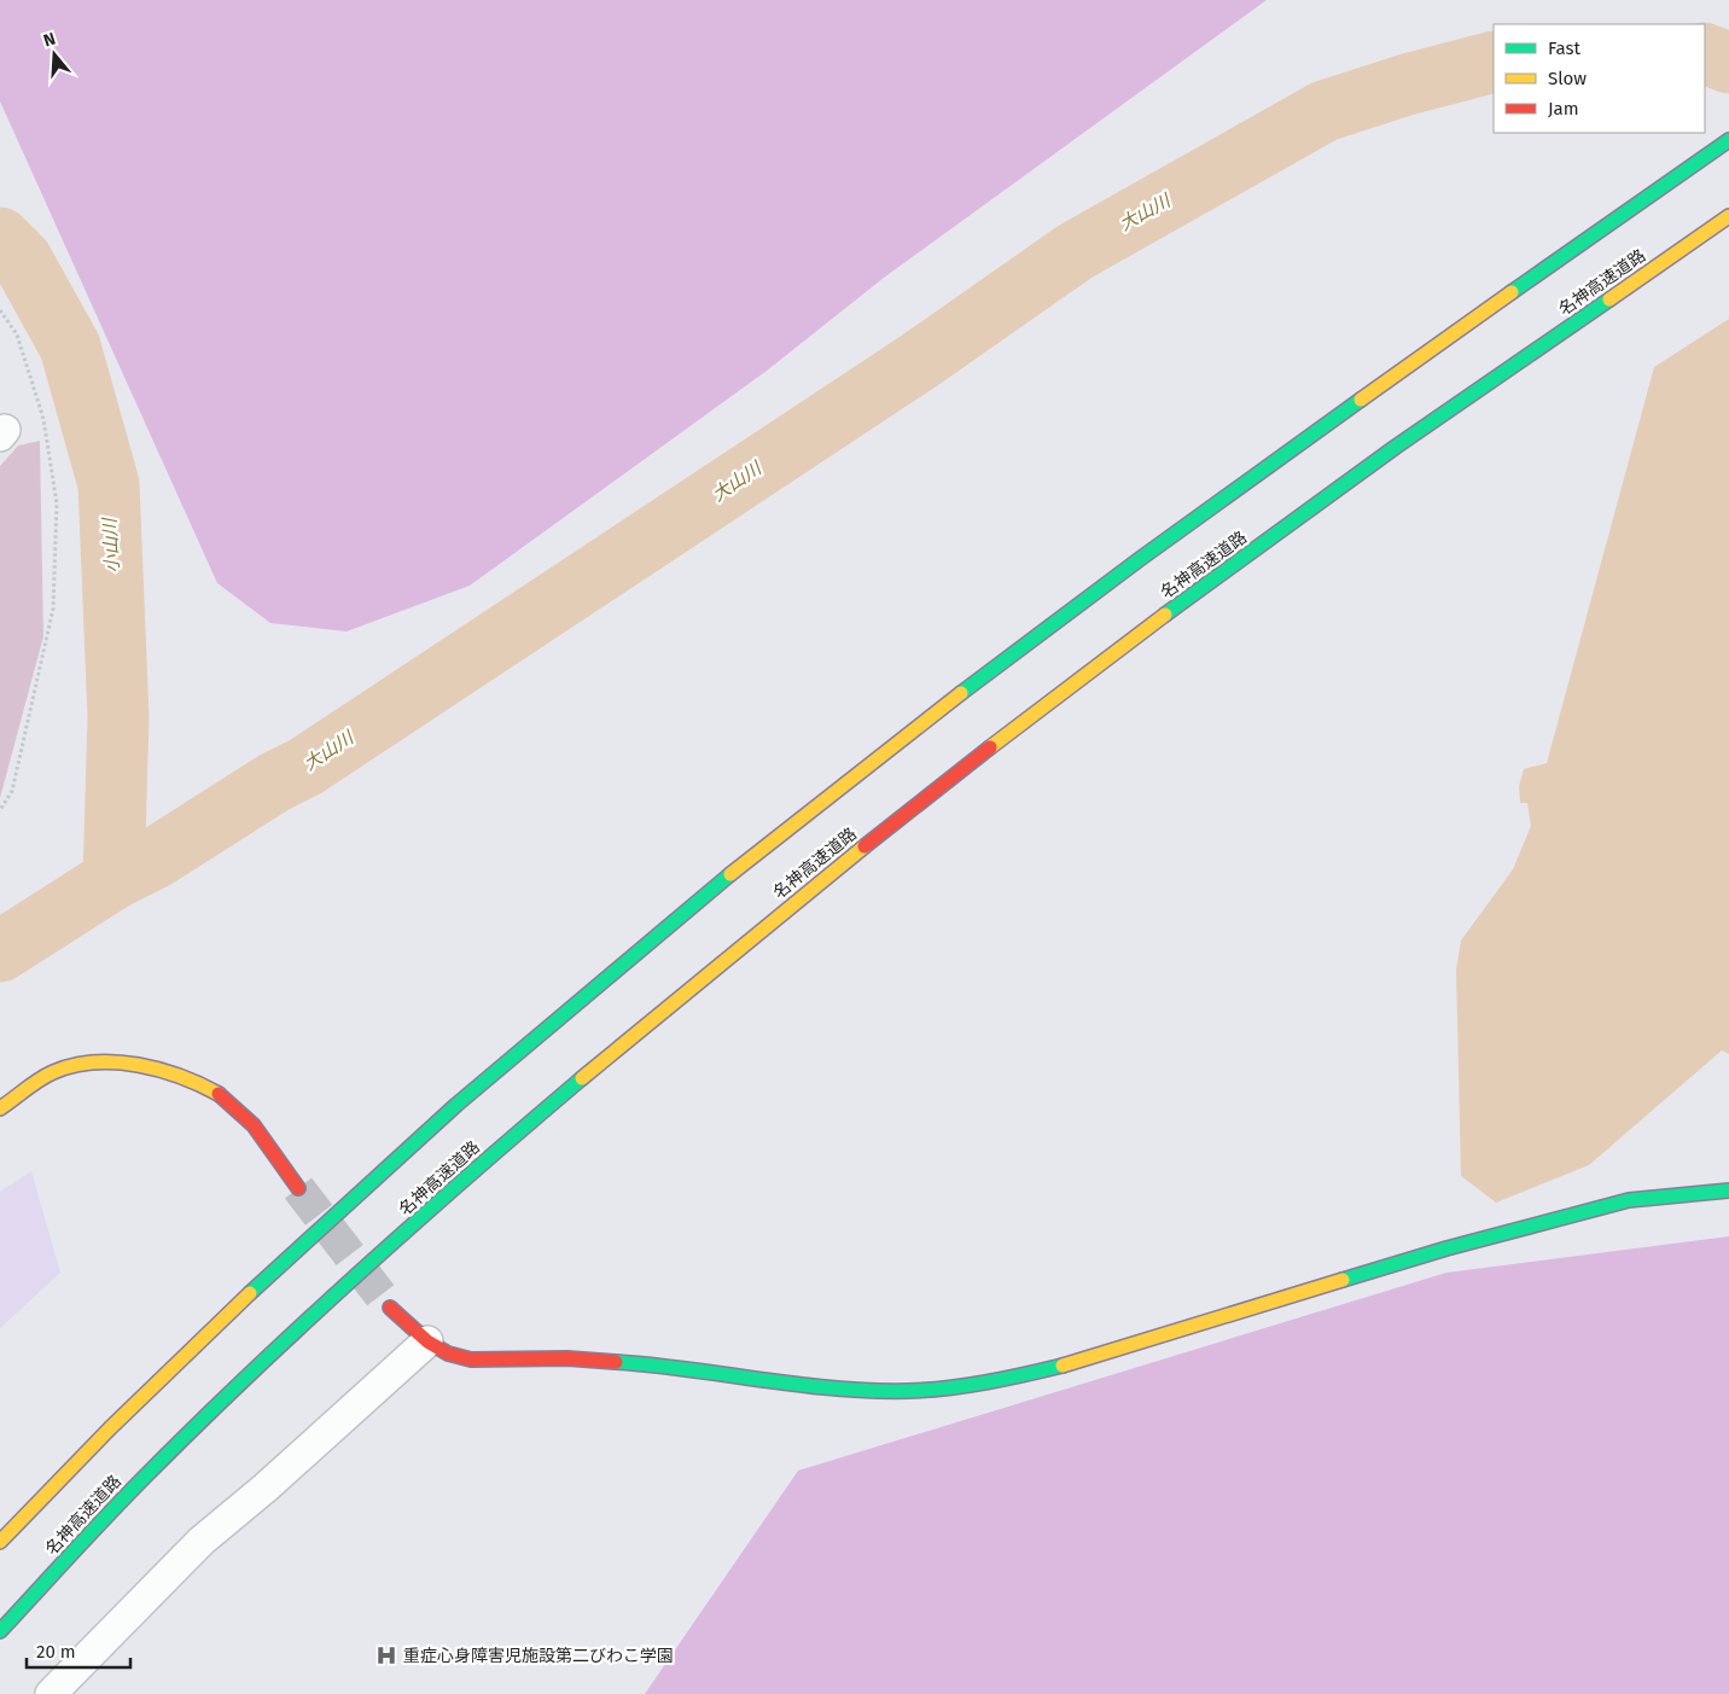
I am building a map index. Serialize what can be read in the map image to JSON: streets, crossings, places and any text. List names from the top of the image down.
{
  "streets": {
    "main road": ["名神高速道路"]
  },
  "water": ["大山川", "小山川"],
  "places": {
    "hospital": ["重症心身障害児施設第二びわこ学園"]
  },
  "legend": ["Fast", "Slow", "Jam"],
  "scale_bar": "20 m",
  "north": "top"
}
